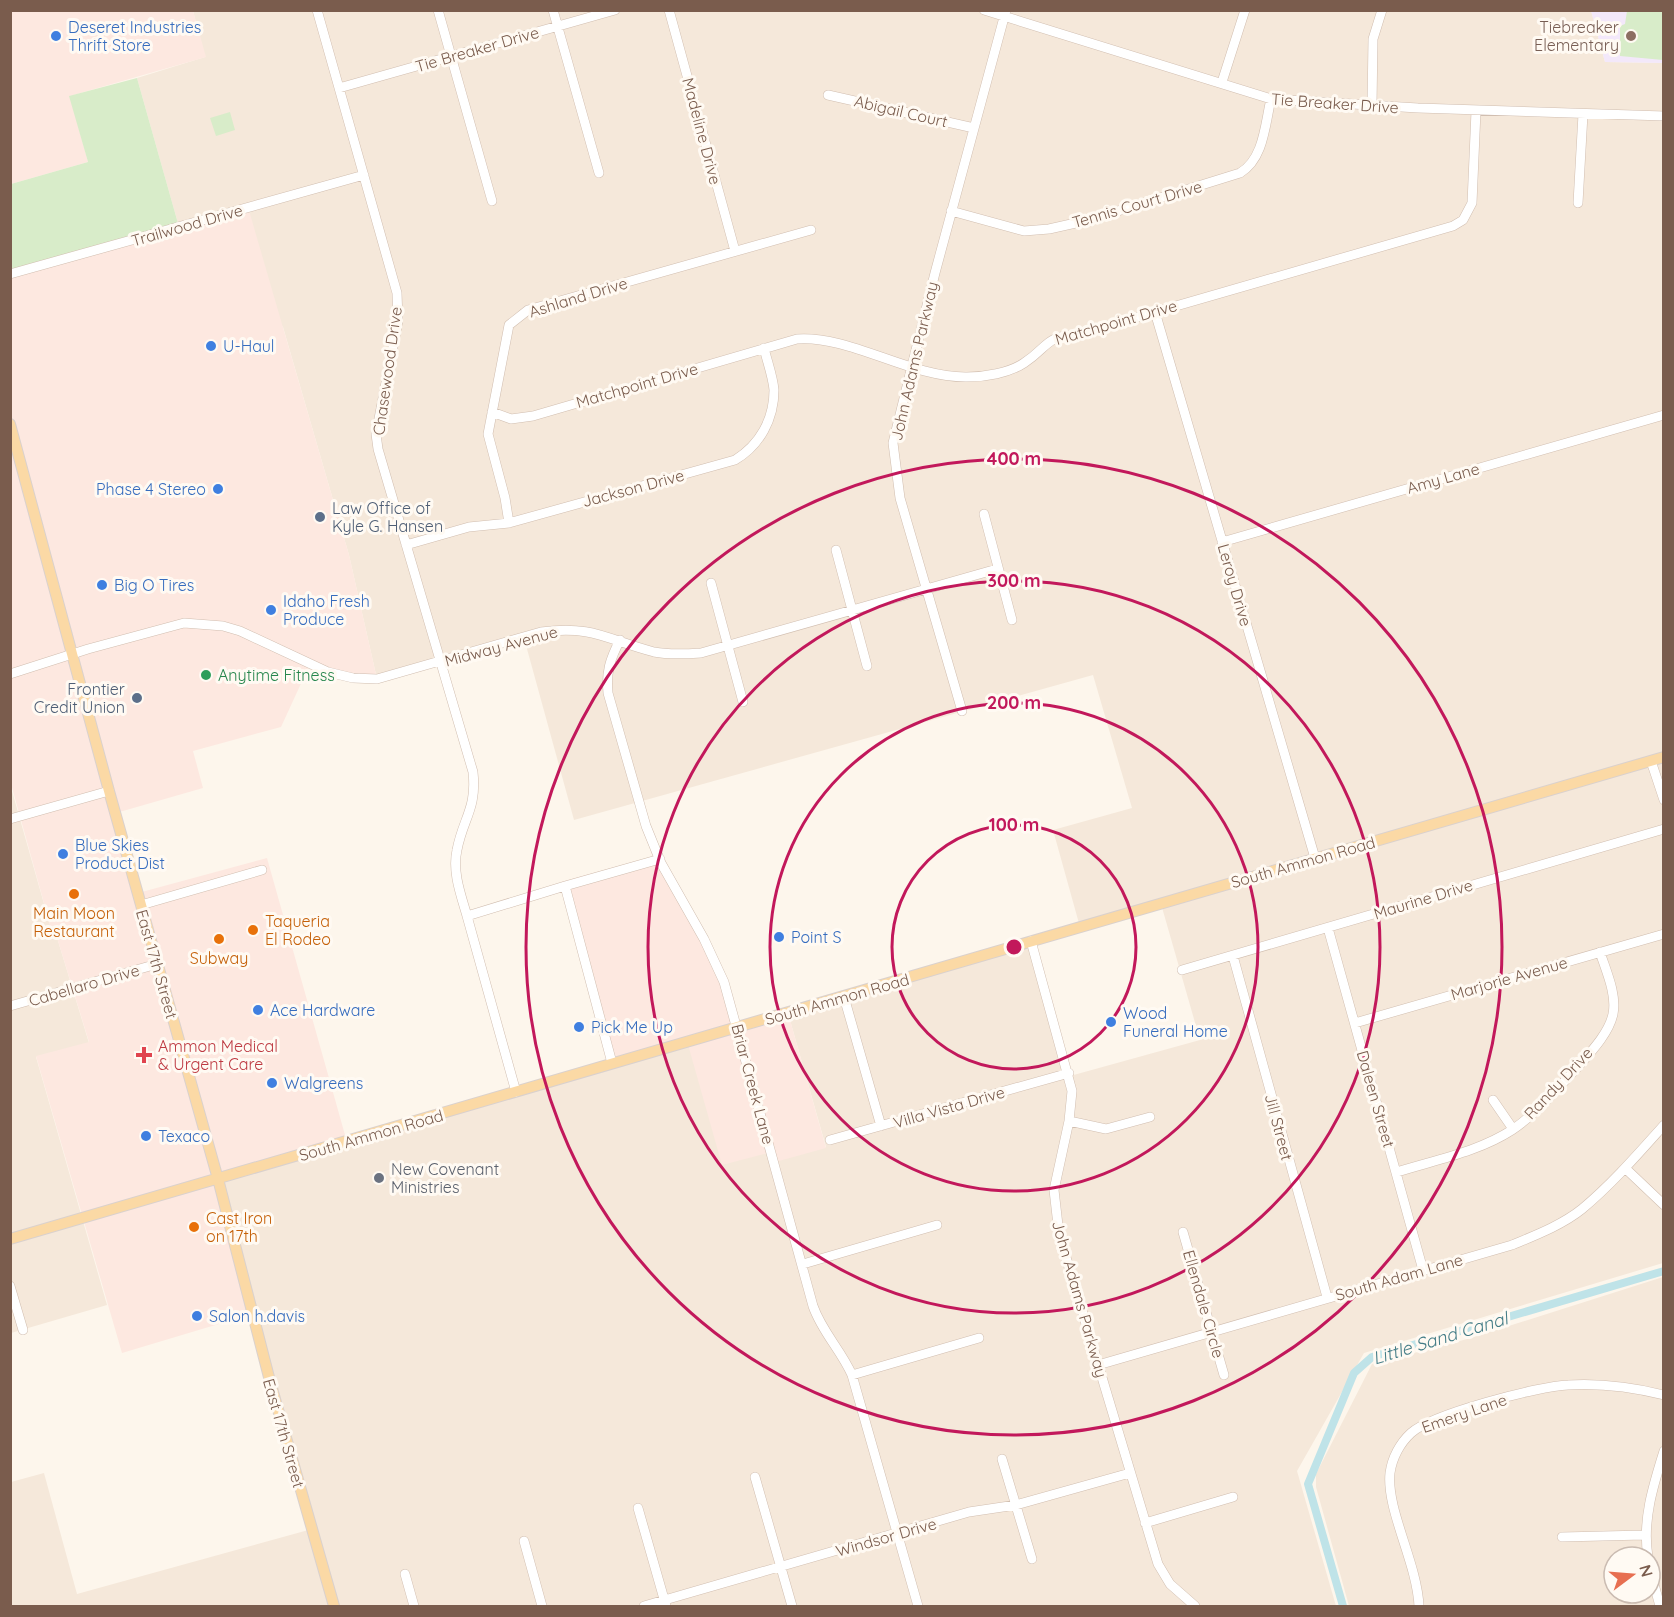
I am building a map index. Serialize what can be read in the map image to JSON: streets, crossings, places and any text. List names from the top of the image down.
{
  "streets": {
    "main road": ["South Ammon Road", "East 17th Street"],
    "street": [
      "Tie Breaker Drive",
      "Abigail Court",
      "Madeline Drive",
      "Tennis Court Drive",
      "Trailwood Drive",
      "Ashland Drive",
      "Matchpoint Drive",
      "John Adams Parkway",
      "Chasewood Drive",
      "Amy Lane",
      "Jackson Drive",
      "Leroy Drive",
      "Midway Avenue",
      "Maurine Drive",
      "Marjorie Avenue",
      "Cabellaro Drive",
      "Randy Drive",
      "Briar Creek Lane",
      "Daleen Street",
      "Villa Vista Drive",
      "Jill Street",
      "South Adam Lane",
      "Ellendale Circle",
      "Emery Lane",
      "Windsor Drive"
    ]
  },
  "crossings": [
    ["Tie Breaker Drive", "Tennis Court Drive"],
    ["Tie Breaker Drive", "Matchpoint Drive"],
    ["Tie Breaker Drive", "John Adams Parkway"],
    ["Tie Breaker Drive", "Chasewood Drive"],
    ["Abigail Court", "John Adams Parkway"],
    ["Madeline Drive", "Ashland Drive"],
    ["Tennis Court Drive", "John Adams Parkway"],
    ["Trailwood Drive", "Chasewood Drive"],
    ["Ashland Drive", "Matchpoint Drive"],
    ["Ashland Drive", "Jackson Drive"],
    ["Matchpoint Drive", "John Adams Parkway"],
    ["Matchpoint Drive", "Jackson Drive"],
    ["Matchpoint Drive", "Leroy Drive"],
    ["John Adams Parkway", "Midway Avenue"],
    ["John Adams Parkway", "South Ammon Road"],
    ["John Adams Parkway", "Villa Vista Drive"],
    ["John Adams Parkway", "South Adam Lane"],
    ["John Adams Parkway", "Windsor Drive"],
    ["Chasewood Drive", "Jackson Drive"],
    ["Chasewood Drive", "Midway Avenue"],
    ["Chasewood Drive", "South Ammon Road"],
    ["Amy Lane", "Leroy Drive"],
    ["Leroy Drive", "South Ammon Road"],
    ["Midway Avenue", "East 17th Street"],
    ["Midway Avenue", "Briar Creek Lane"],
    ["South Ammon Road", "East 17th Street"],
    ["South Ammon Road", "Briar Creek Lane"],
    ["Maurine Drive", "Daleen Street"],
    ["Maurine Drive", "Jill Street"],
    ["East 17th Street", "Cabellaro Drive"],
    ["Marjorie Avenue", "Randy Drive"],
    ["Marjorie Avenue", "Daleen Street"],
    ["Randy Drive", "Daleen Street"],
    ["Briar Creek Lane", "Windsor Drive"],
    ["Daleen Street", "South Adam Lane"],
    ["Jill Street", "South Adam Lane"],
    ["South Adam Lane", "Ellendale Circle"]
  ],
  "water": ["Little Sand Canal"],
  "places": {
    "other": [
      "Deseret Industries Thrift Store",
      "Tiebreaker Elementary",
      "U-Haul",
      "Phase 4 Stereo",
      "Law Office of Kyle G. Hansen",
      "Big O Tires",
      "Idaho Fresh Produce",
      "Anytime Fitness",
      "Frontier Credit Union",
      "Blue Skies Product Dist",
      "Main Moon Restaurant",
      "Taqueria El Rodeo",
      "Point S",
      "Subway",
      "Ace Hardware",
      "Wood Funeral Home",
      "Pick Me Up",
      "Walgreens",
      "Texaco",
      "New Covenant Ministries",
      "Cast Iron on 17th",
      "Salon h.davis"
    ],
    "health": ["Ammon Medical & Urgent Care"]
  },
  "north": "right",
  "rings": [
    "400 m",
    "300 m",
    "200 m",
    "100 m"
  ]
}
